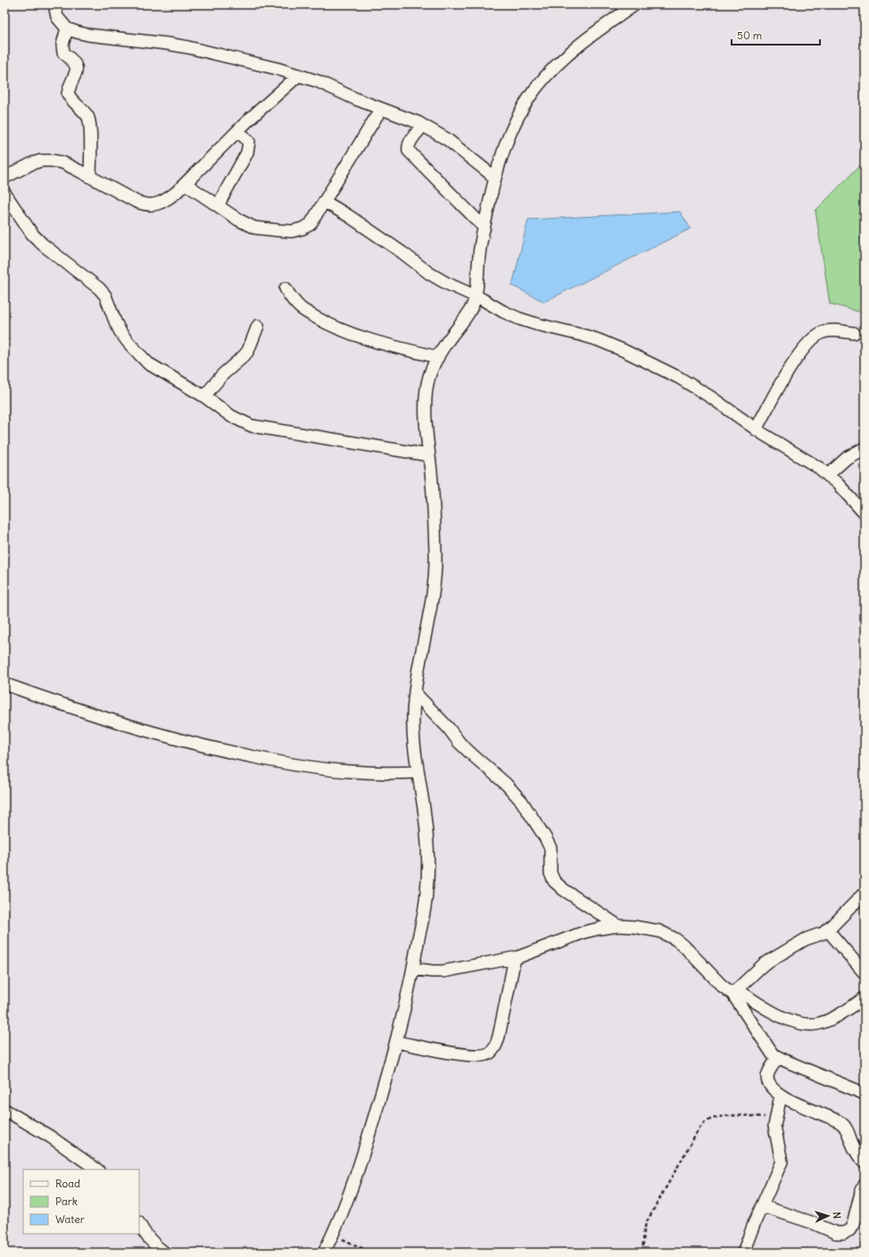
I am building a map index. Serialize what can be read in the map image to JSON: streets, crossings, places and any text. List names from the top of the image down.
{
  "legend": ["Road", "Park", "Water"],
  "scale_bar": "50 m",
  "north": "right"
}
